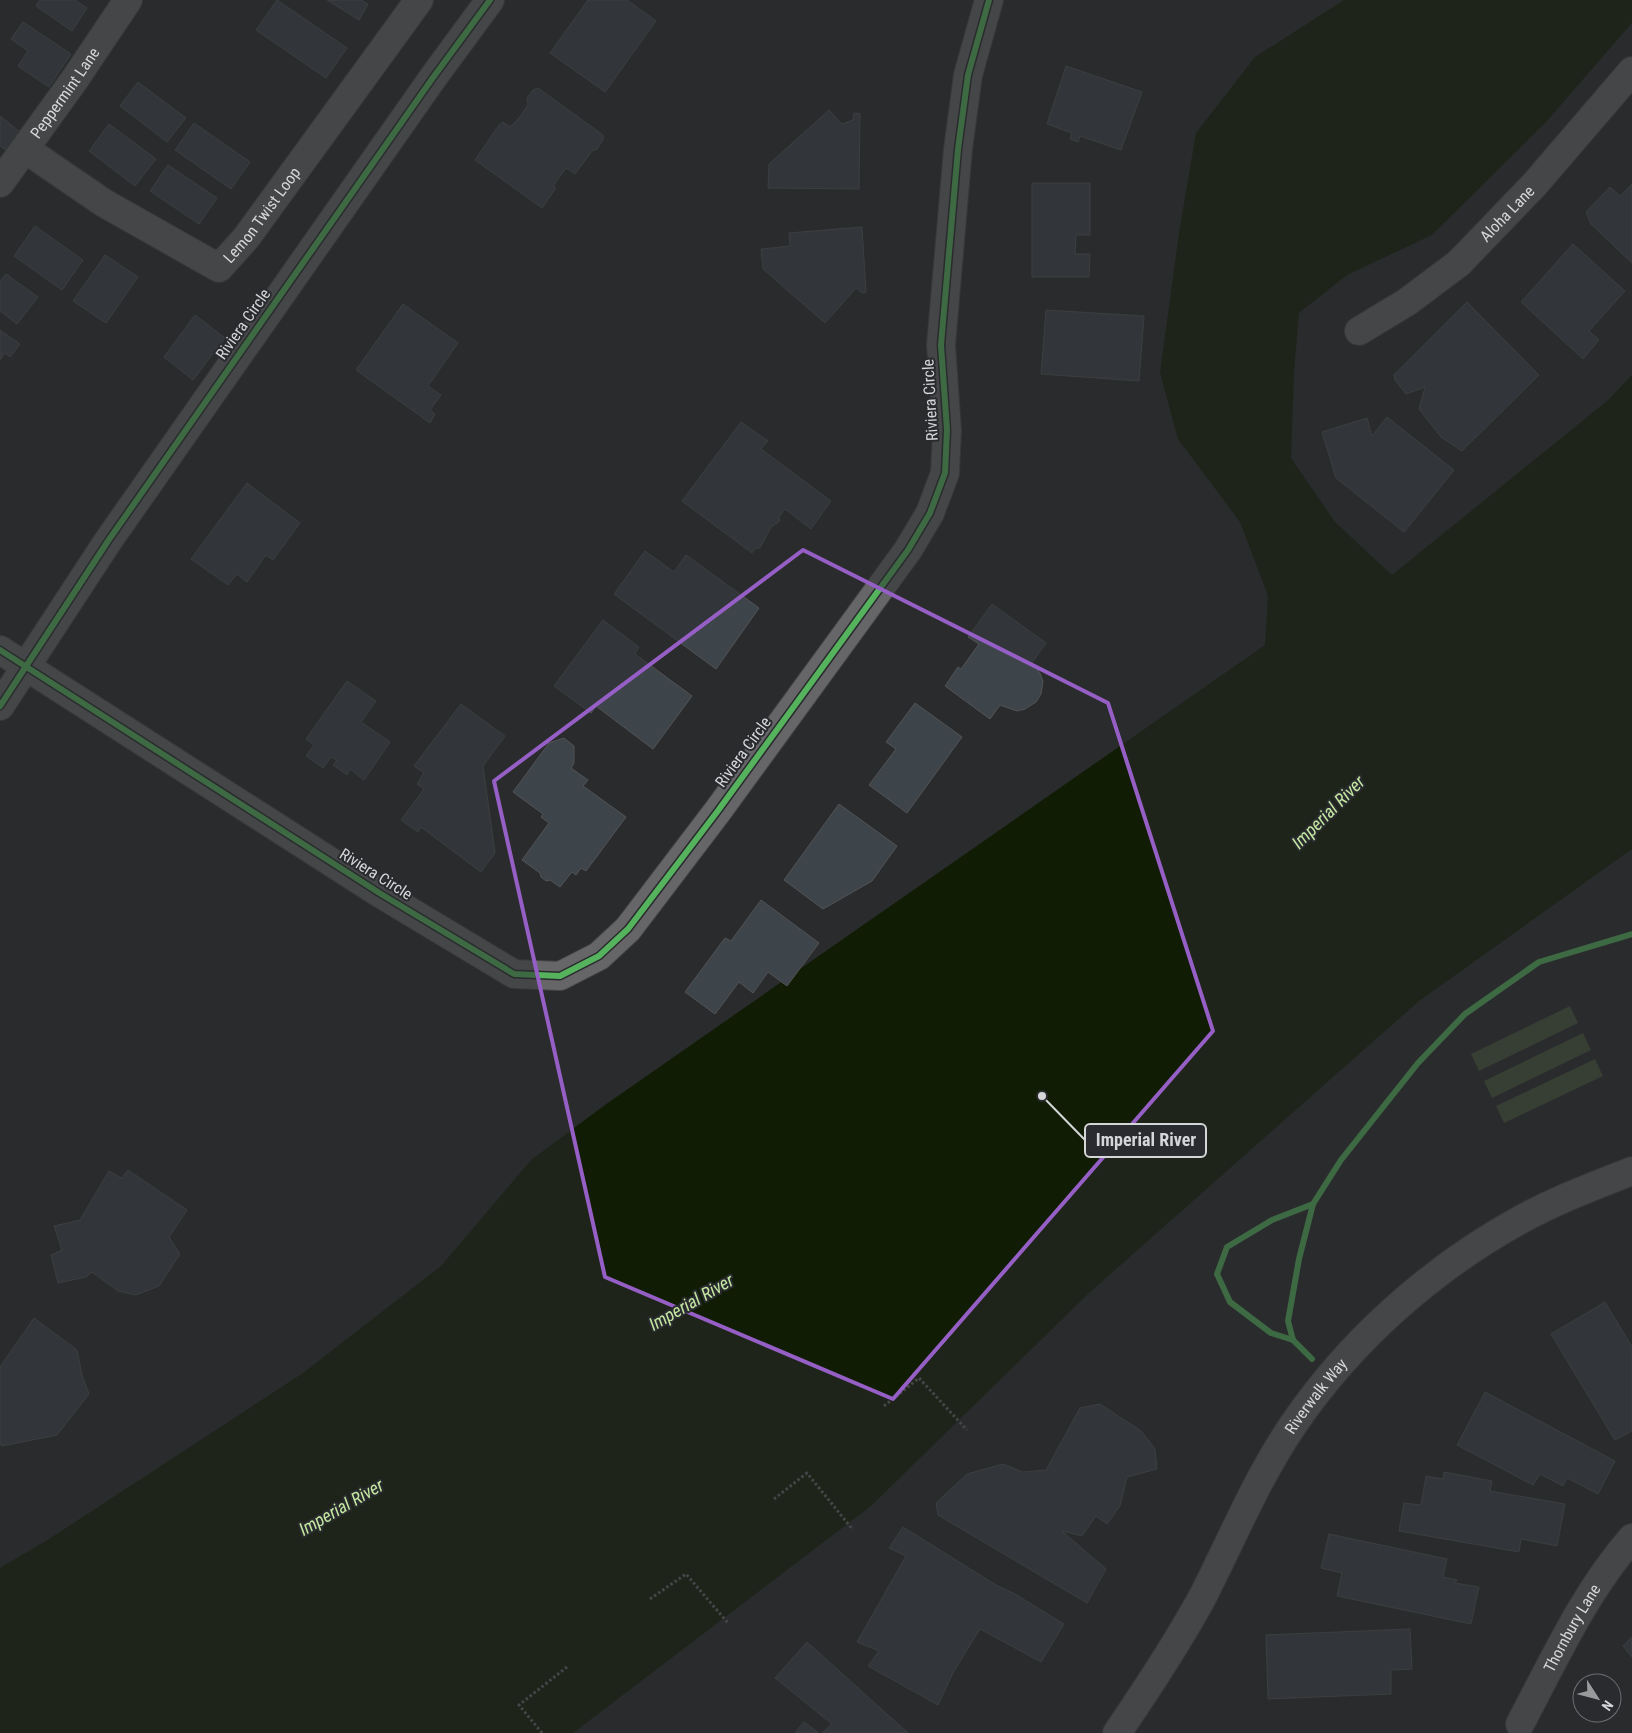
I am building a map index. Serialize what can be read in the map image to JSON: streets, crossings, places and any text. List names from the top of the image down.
{
  "streets": {
    "street": [
      "Peppermint Lane",
      "Aloha Lane",
      "Lemon Twist Loop",
      "Riviera Circle",
      "Riverwalk Way",
      "Thornbury Lane"
    ]
  },
  "crossings": [
    ["Peppermint Lane", "Lemon Twist Loop"]
  ],
  "water": ["Imperial River"],
  "places": ["Imperial River"],
  "north": "bottom right"
}
